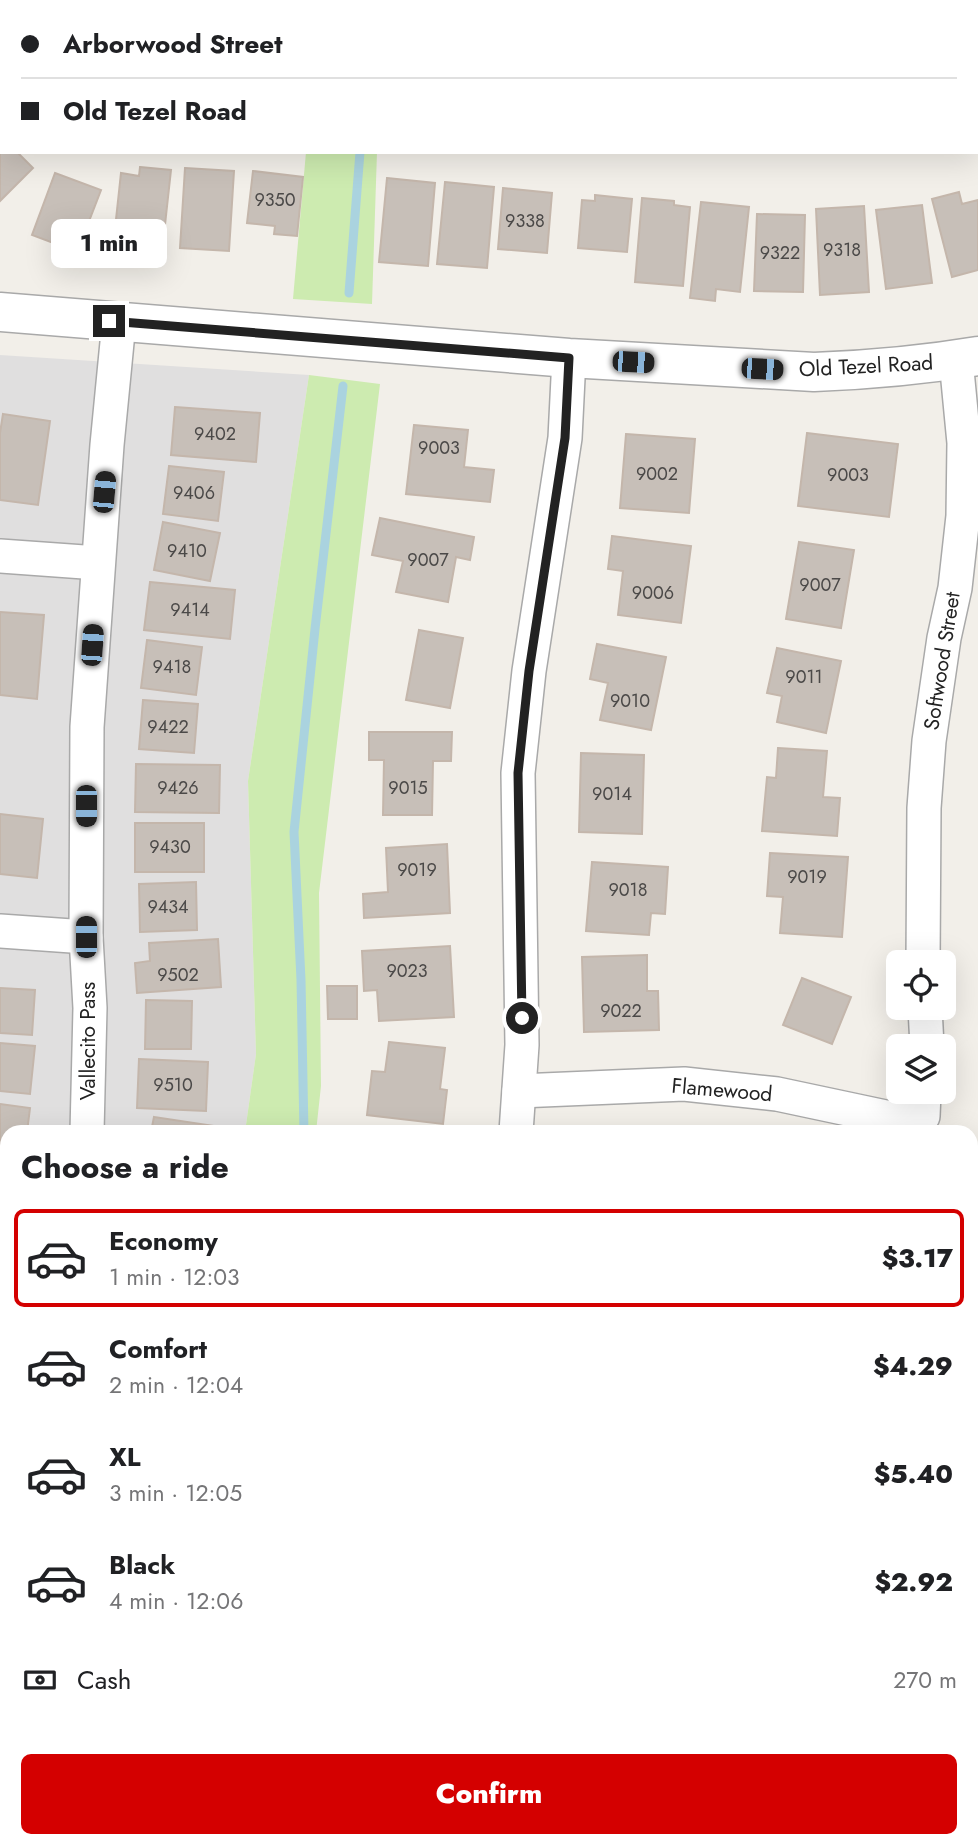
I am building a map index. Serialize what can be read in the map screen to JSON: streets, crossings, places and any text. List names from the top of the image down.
{
  "streets": {
    "street": [
      "Old Tezel Road",
      "Softwood Street",
      "Vallecito Pass",
      "Flamewood"
    ]
  },
  "crossings": [
    ["Old Tezel Road", "Softwood Street"],
    ["Old Tezel Road", "Vallecito Pass"]
  ],
  "house_numbers": [
    "9350",
    "9338",
    "9318",
    "9322",
    "9402",
    "9003",
    "9002",
    "9003",
    "9406",
    "9410",
    "9007",
    "9007",
    "9006",
    "9414",
    "9418",
    "9011",
    "9010",
    "9422",
    "9426",
    "9015",
    "9014",
    "9430",
    "9019",
    "9019",
    "9018",
    "9434",
    "9023",
    "9502",
    "9022",
    "9510"
  ],
  "page": {
    "banner": ["Arborwood Street", "Old Tezel Road"],
    "bubble": "1 min",
    "heading": "Choose a ride",
    "list": [
      {
        "name": "Economy",
        "note": "1 min · 12:03",
        "value": "$3.17"
      },
      {
        "name": "Comfort",
        "note": "2 min · 12:04",
        "value": "$4.29"
      },
      {
        "name": "XL",
        "note": "3 min · 12:05",
        "value": "$5.40"
      },
      {
        "name": "Black",
        "note": "4 min · 12:06",
        "value": "$2.92"
      }
    ],
    "pay": ["Cash", "270 m"],
    "buttons": "Confirm"
  }
}
